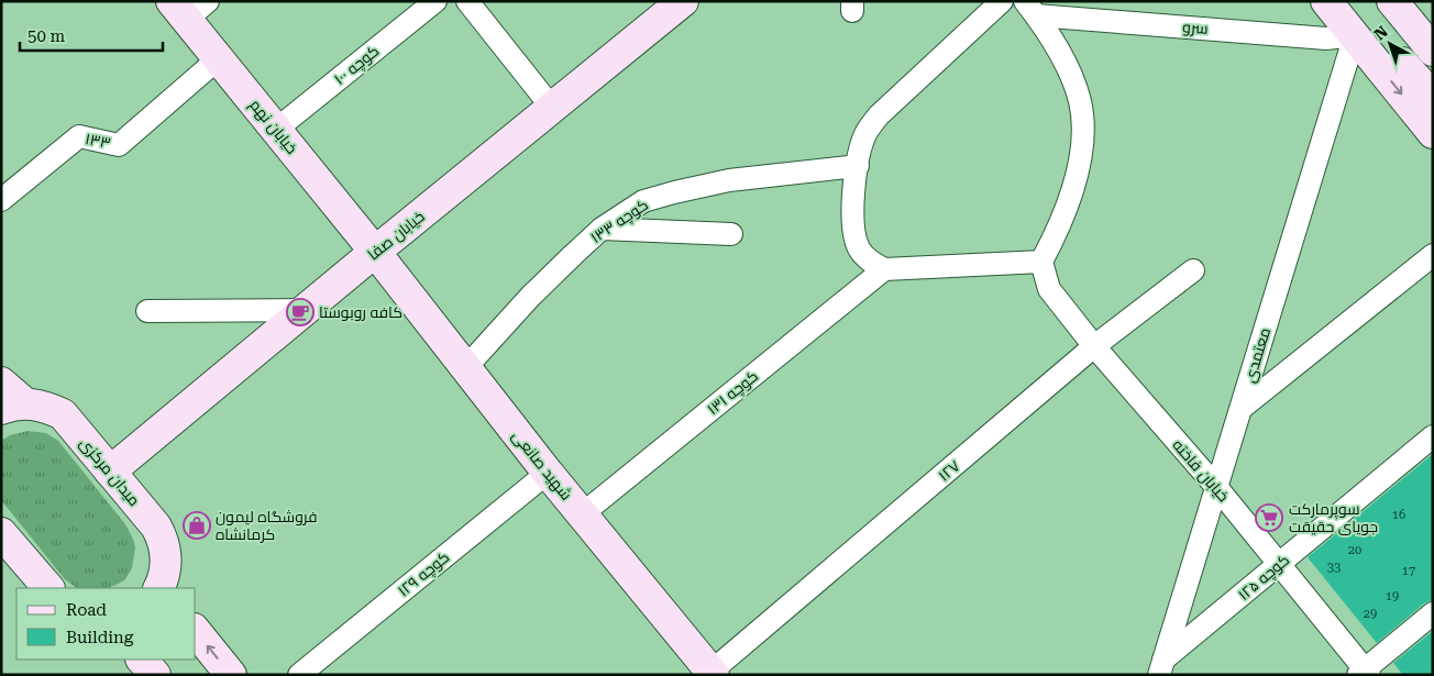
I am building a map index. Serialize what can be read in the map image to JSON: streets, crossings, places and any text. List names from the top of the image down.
{
  "streets": {
    "street": [
      "سرو",
      "کوچه ۱۰۰",
      "خیابان نهم",
      "۱۳۳",
      "کوچه ۱۳۳",
      "خیابان صفا",
      "معتمدی",
      "کوچه ۱۳۱",
      "شهید صانعی",
      "۱۲۷",
      "خیابان فاخته",
      "میدان مرکزی",
      "کوچه ۱۲۹",
      "کوچه ۱۲۵"
    ]
  },
  "crossings": [
    ["سرو", "معتمدی"],
    ["کوچه ۱۰۰", "خیابان نهم"],
    ["خیابان نهم", "۱۳۳"],
    ["خیابان نهم", "خیابان صفا"],
    ["خیابان نهم", "شهید صانعی"],
    ["کوچه ۱۳۳", "شهید صانعی"],
    ["خیابان صفا", "شهید صانعی"],
    ["خیابان صفا", "میدان مرکزی"],
    ["معتمدی", "خیابان فاخته"],
    ["معتمدی", "کوچه ۱۲۵"],
    ["کوچه ۱۳۱", "شهید صانعی"],
    ["شهید صانعی", "۱۲۷"],
    ["شهید صانعی", "کوچه ۱۲۹"],
    ["۱۲۷", "خیابان فاخته"],
    ["خیابان فاخته", "کوچه ۱۲۵"]
  ],
  "places": {
    "cafe": ["کافه روبوستا"],
    "supermarket": ["سوپرمارکت جویای حقیقت"],
    "shop": ["فروشگاه لیمون کرمانشاه"]
  },
  "house_numbers": [
    "16",
    "20",
    "33",
    "17",
    "19",
    "29"
  ],
  "legend": ["Road", "Building"],
  "scale_bar": "50 m",
  "north": "top left"
}
